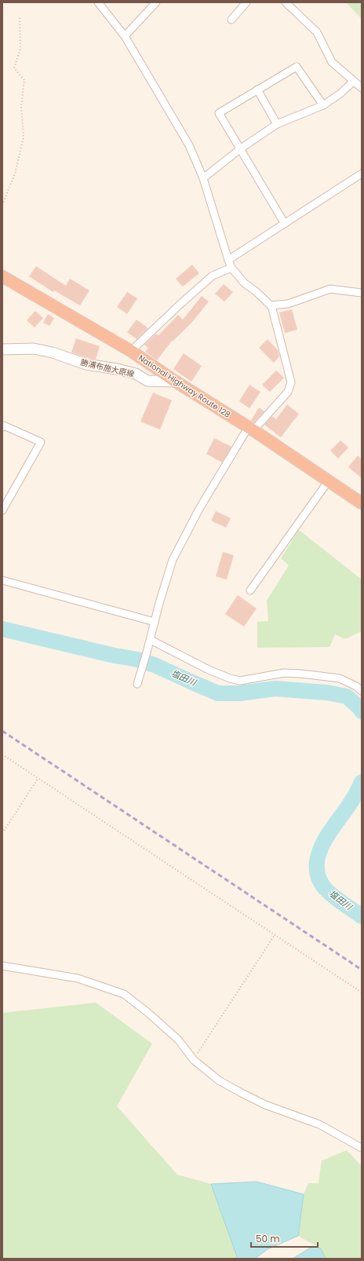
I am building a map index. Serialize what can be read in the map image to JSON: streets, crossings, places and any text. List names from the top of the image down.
{
  "streets": {
    "highway": ["National Highway Route 128"],
    "main road": ["勝浦布施大原線"]
  },
  "crossings": [
    ["勝浦布施大原線", "National Highway Route 128"]
  ],
  "water": ["塩田川"],
  "scale_bar": "50 m"
}
